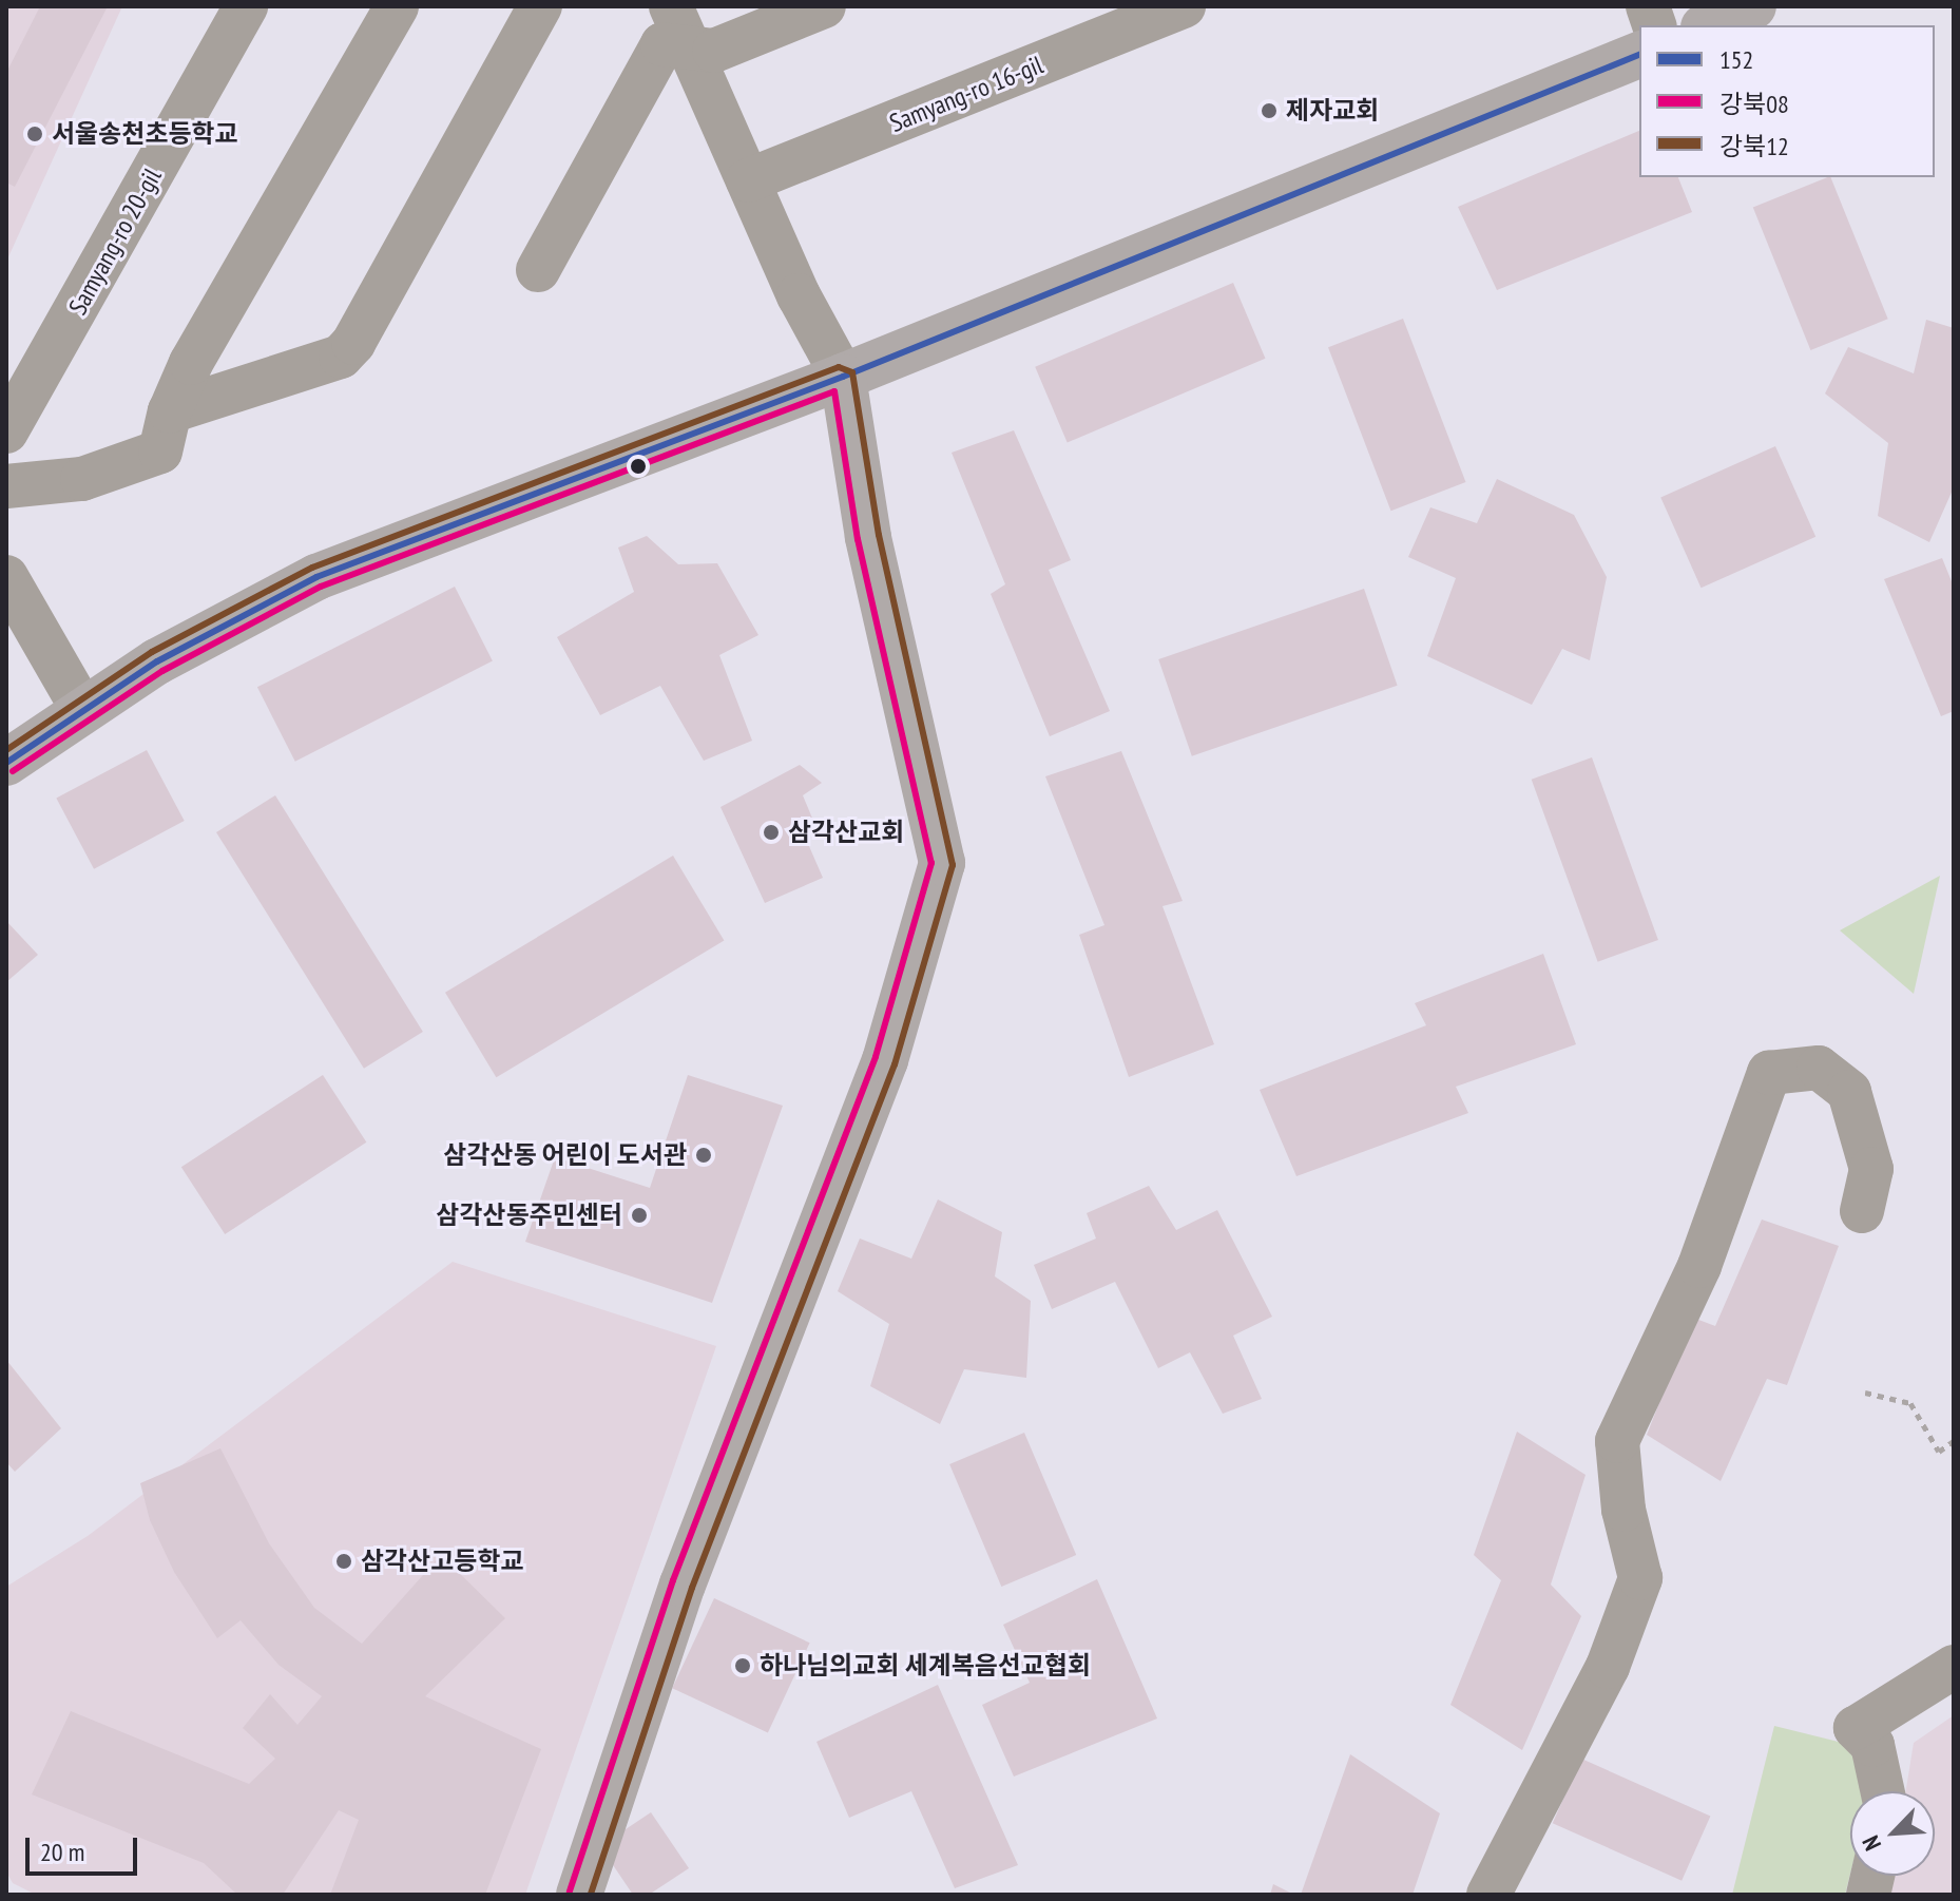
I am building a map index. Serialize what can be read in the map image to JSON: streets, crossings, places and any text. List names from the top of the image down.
{
  "streets": {
    "street": ["Samyang-ro 16-gil", "Samyang-ro 20-gil"]
  },
  "places": [
    "제자교회",
    "서울송천초등학교",
    "삼각산교회",
    "삼각산동 어린이 도서관",
    "삼각산동주민센터",
    "삼각산고등학교",
    "하나님의교회 세계복음선교협회"
  ],
  "lines": ["transit line 152", "transit line 강북12", "transit line 강북08"],
  "legend": ["152", "강북08", "강북12"],
  "scale_bar": "20 m",
  "north": "bottom left"
}
